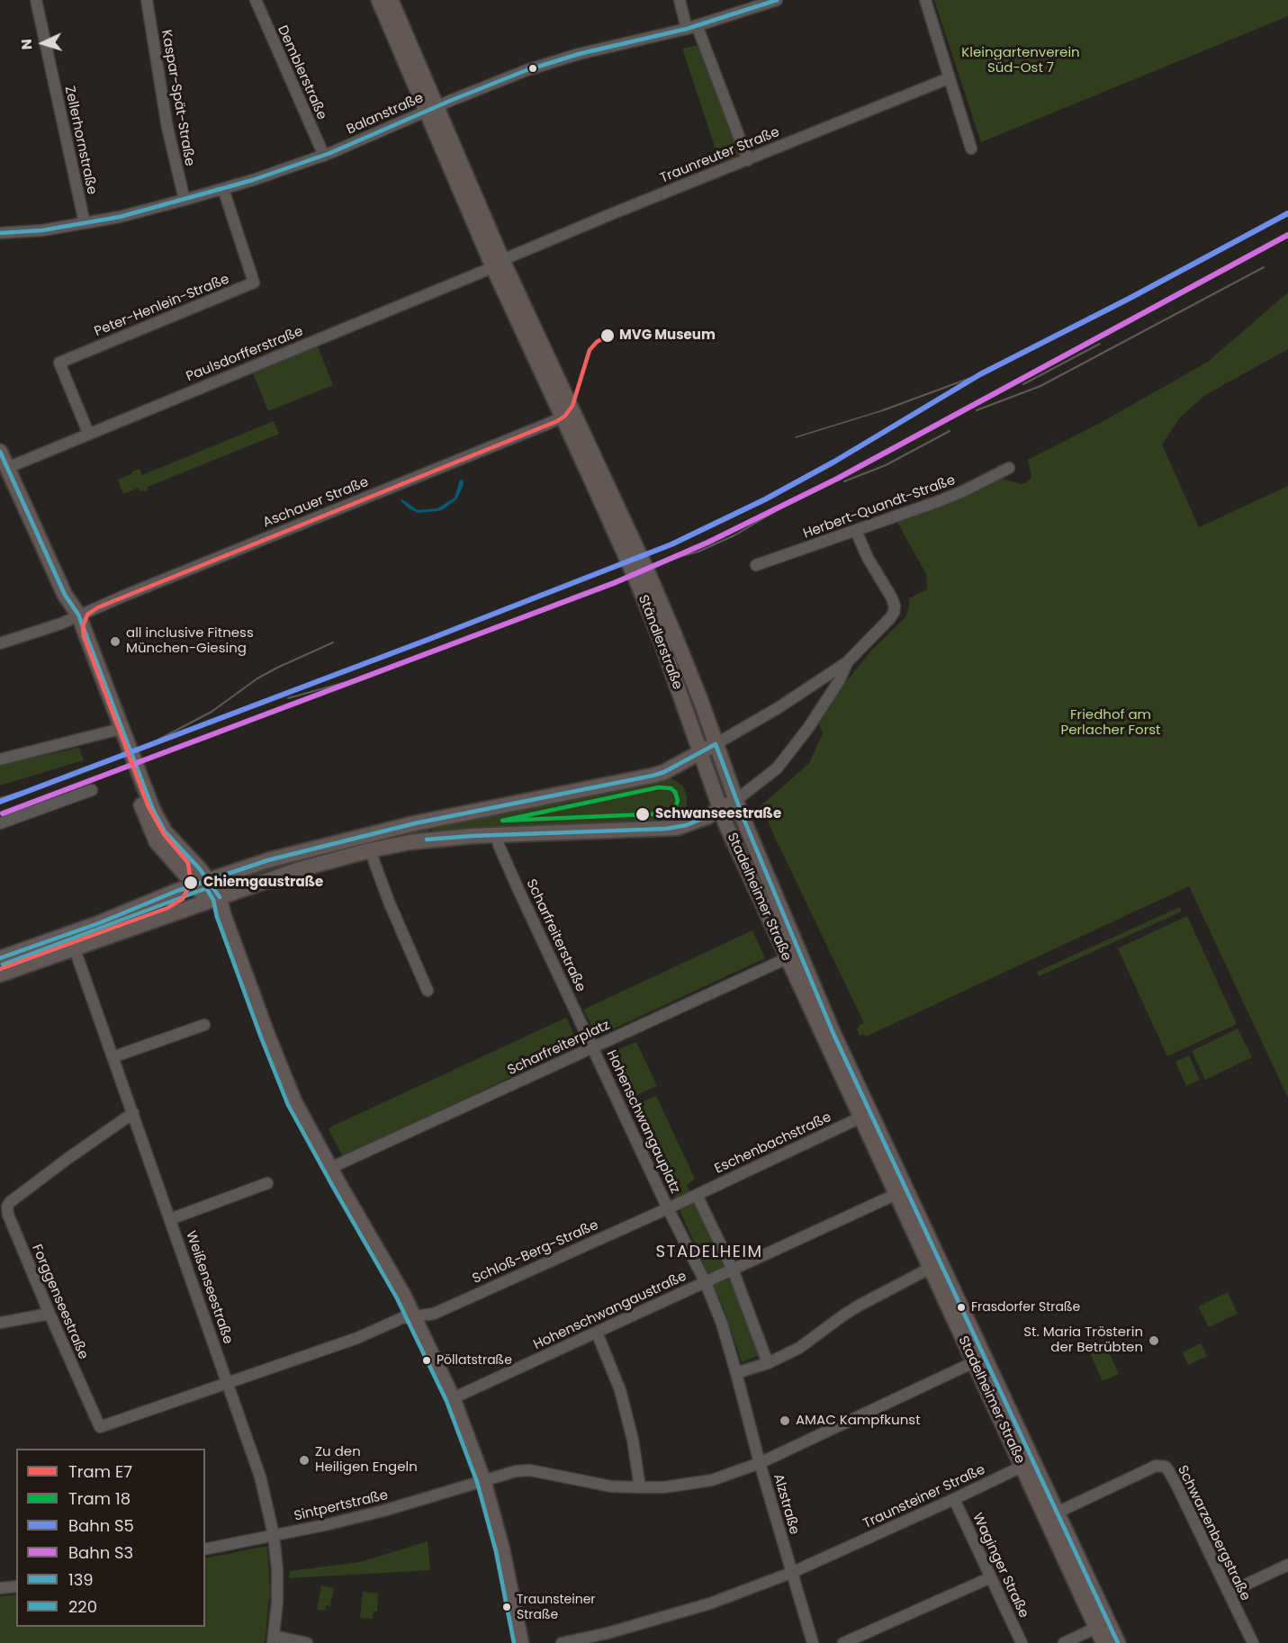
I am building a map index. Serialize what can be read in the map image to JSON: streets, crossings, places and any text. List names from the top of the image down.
{
  "streets": {
    "main road": ["Ständlerstraße", "Stadelheimer Straße"],
    "street": [
      "Demblerstraße",
      "Kaspar-Spät-Straße",
      "Balanstraße",
      "Zellerhornstraße",
      "Traunreuter Straße",
      "Peter-Henlein-Straße",
      "Paulsdorfferstraße",
      "Aschauer Straße",
      "Herbert-Quandt-Straße",
      "Scharfreiterstraße",
      "Scharfreiterplatz",
      "Hohenschwangauplatz",
      "Eschenbachstraße",
      "Schloß-Berg-Straße",
      "Weißenseestraße",
      "Forggenseestraße",
      "Hohenschwangaustraße",
      "Traunsteiner Straße",
      "Alzstraße",
      "Sintpertstraße",
      "Schwarzenbergstraße",
      "Waginger Straße"
    ]
  },
  "crossings": [
    ["Demblerstraße", "Balanstraße"],
    ["Kaspar-Spät-Straße", "Balanstraße"],
    ["Balanstraße", "Zellerhornstraße"],
    ["Balanstraße", "Peter-Henlein-Straße"],
    ["Balanstraße", "Ständlerstraße"],
    ["Traunreuter Straße", "Paulsdorfferstraße"],
    ["Traunreuter Straße", "Ständlerstraße"],
    ["Peter-Henlein-Straße", "Paulsdorfferstraße"],
    ["Paulsdorfferstraße", "Ständlerstraße"],
    ["Aschauer Straße", "Ständlerstraße"],
    ["Ständlerstraße", "Stadelheimer Straße"],
    ["Stadelheimer Straße", "Scharfreiterplatz"],
    ["Stadelheimer Straße", "Eschenbachstraße"],
    ["Stadelheimer Straße", "Hohenschwangaustraße"],
    ["Stadelheimer Straße", "Traunsteiner Straße"],
    ["Stadelheimer Straße", "Sintpertstraße"],
    ["Stadelheimer Straße", "Schwarzenbergstraße"],
    ["Scharfreiterstraße", "Scharfreiterplatz"],
    ["Scharfreiterstraße", "Hohenschwangauplatz"],
    ["Scharfreiterplatz", "Hohenschwangauplatz"],
    ["Hohenschwangauplatz", "Eschenbachstraße"],
    ["Hohenschwangauplatz", "Schloß-Berg-Straße"],
    ["Hohenschwangauplatz", "Hohenschwangaustraße"],
    ["Hohenschwangauplatz", "Alzstraße"],
    ["Weißenseestraße", "Forggenseestraße"],
    ["Weißenseestraße", "Sintpertstraße"],
    ["Traunsteiner Straße", "Alzstraße"],
    ["Traunsteiner Straße", "Waginger Straße"],
    ["Alzstraße", "Sintpertstraße"]
  ],
  "districts": ["STADELHEIM"],
  "parks": ["Kleingartenverein Süd-Ost 7", "Friedhof am Perlacher Forst"],
  "places": [
    "MVG Museum",
    "all inclusive Fitness München-Giesing",
    "Schwanseestraße",
    "Chiemgaustraße",
    "Frasdorfer Straße",
    "St. Maria Trösterin der Betrübten",
    "Pöllatstraße",
    "AMAC Kampfkunst",
    "Zu den Heiligen Engeln",
    "Traunsteiner Straße"
  ],
  "lines": [
    "transit line 139",
    "rail line S5",
    "rail line S3",
    "tram line E7",
    "tram line 18",
    "transit line 220"
  ],
  "legend": [
    "Tram E7",
    "Tram 18",
    "Bahn S5",
    "Bahn S3",
    "139",
    "220"
  ],
  "north": "left"
}
